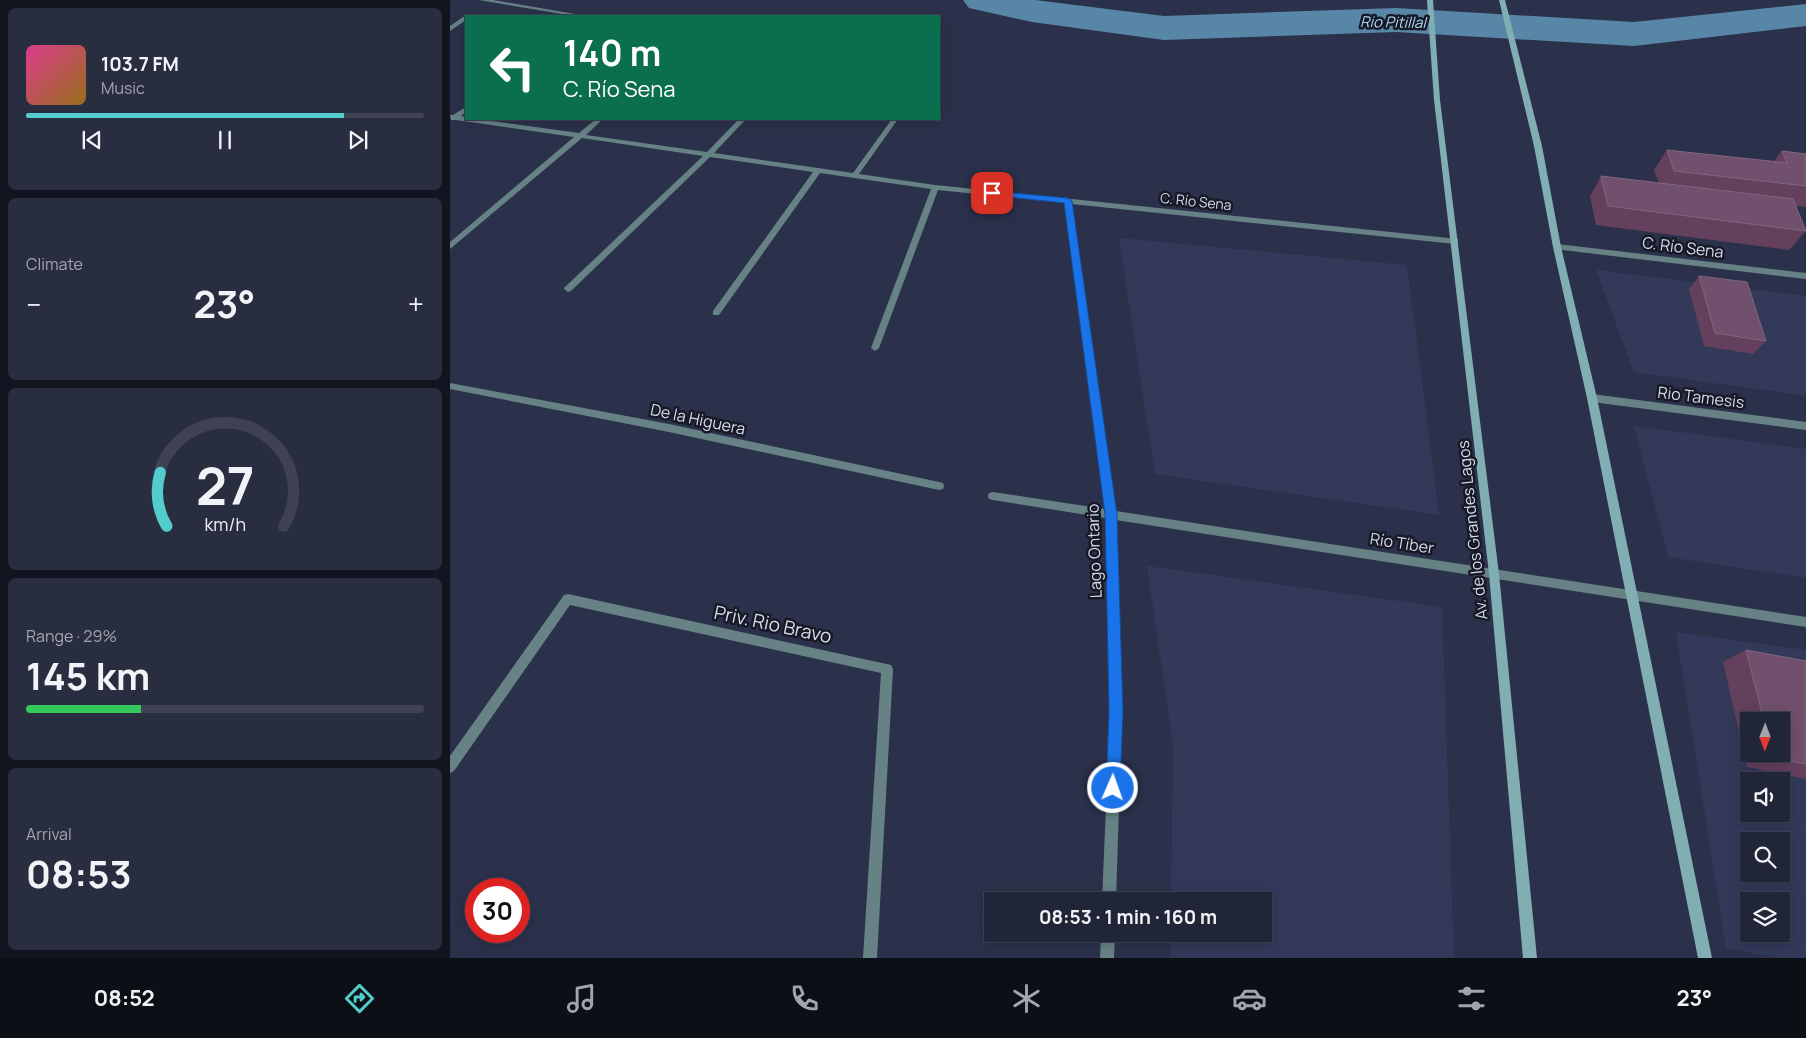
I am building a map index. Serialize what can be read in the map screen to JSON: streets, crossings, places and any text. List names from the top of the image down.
{
  "streets": {
    "street": [
      "C. Río Sena",
      "Rio Tamesis",
      "De la Higuera",
      "Av. de los Grandes Lagos",
      "Río Tíber",
      "Lago Ontario",
      "Priv. Rio Bravo"
    ]
  },
  "crossings": [
    ["C. Río Sena", "Av. de los Grandes Lagos"],
    ["C. Río Sena", "Lago Ontario"],
    ["Av. de los Grandes Lagos", "Río Tíber"],
    ["Río Tíber", "Lago Ontario"]
  ],
  "water": ["Rio Pitillal"],
  "north": "bottom",
  "page": {
    "turn": ["140 m", "C. Río Sena"],
    "song": ["103.7 FM", "Music"],
    "tile": [
      "Climate",
      ["Range · 29%", "145 km"],
      ["Arrival", "08:53"]
    ],
    "heat": ["−", "23°", "+"],
    "limit": "30",
    "trip": "08:53 · 1 min · 160 m",
    "tabs": ["08:52", "23°"],
    "gauge": ["27", "km/h"]
  }
}
